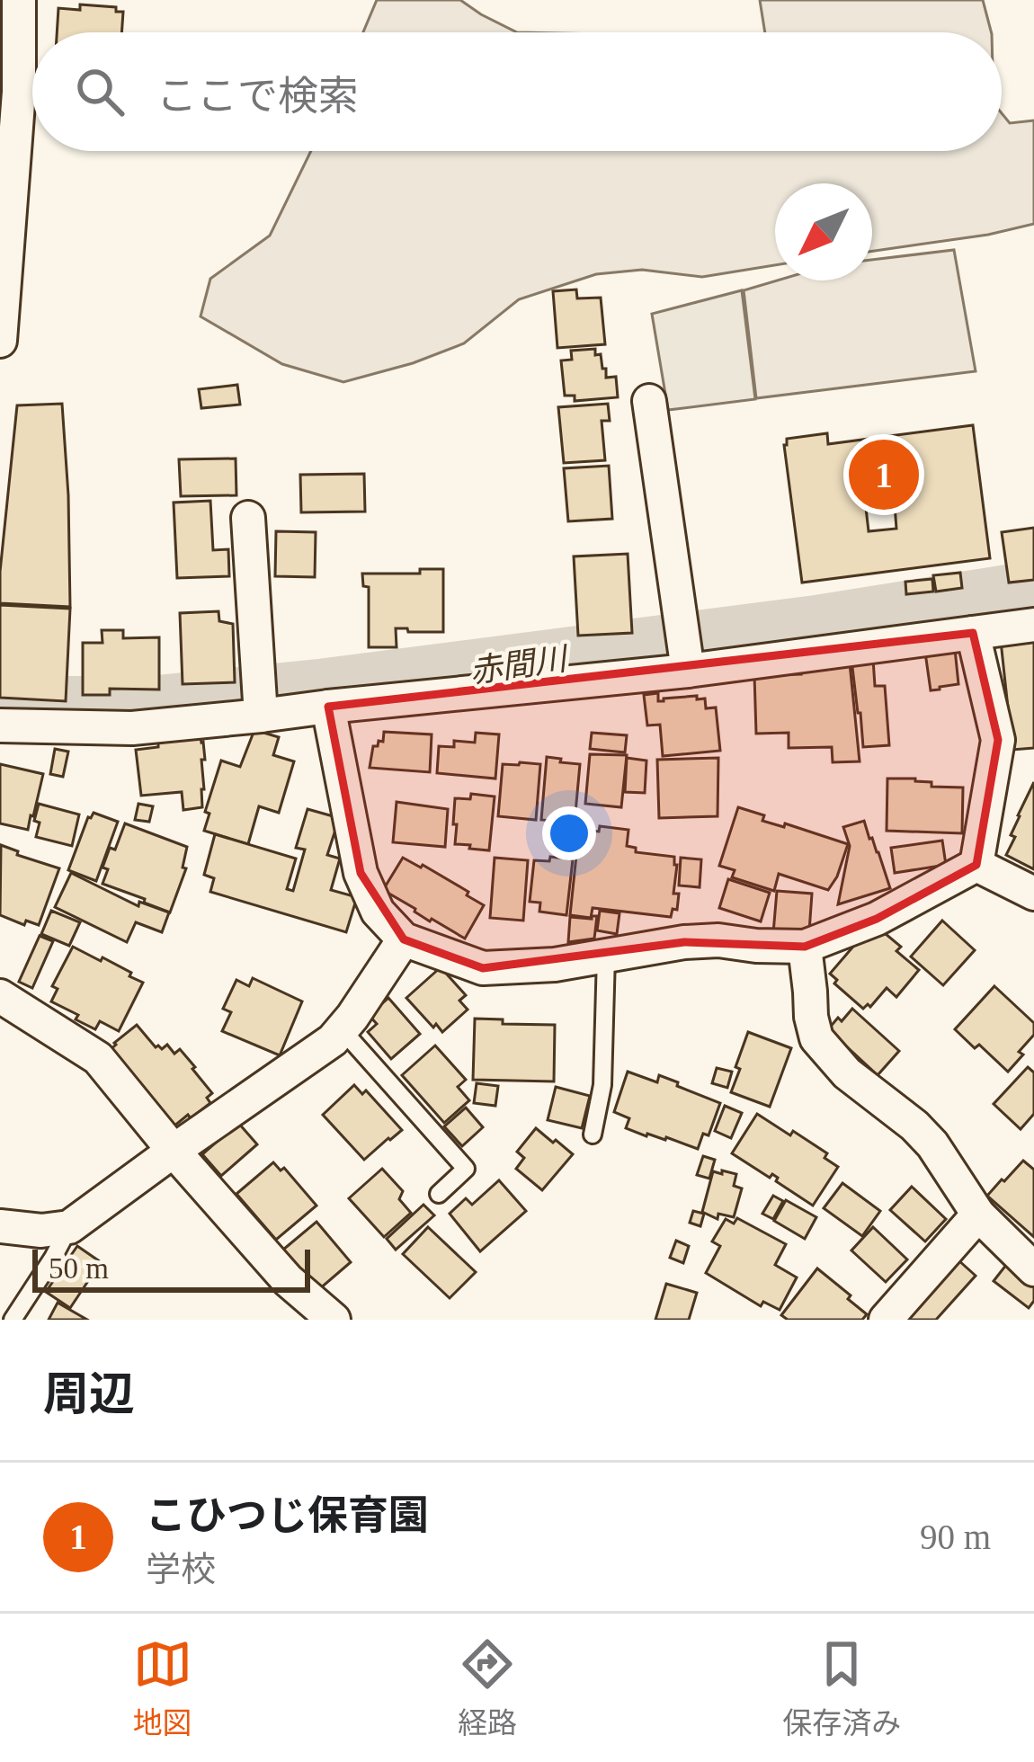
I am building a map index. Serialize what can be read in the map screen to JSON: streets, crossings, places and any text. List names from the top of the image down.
{
  "water": ["赤間川"],
  "scale_bar": "50 m",
  "north": "bottom left",
  "page": {
    "search": "ここで検索",
    "pins": "1",
    "scale": "50 m",
    "heading": "周辺",
    "list": [
      {
        "mark": "1",
        "name": "こひつじ保育園",
        "note": "学校",
        "value": "90 m"
      }
    ],
    "nav": ["地図", "経路", "保存済み"]
  }
}
